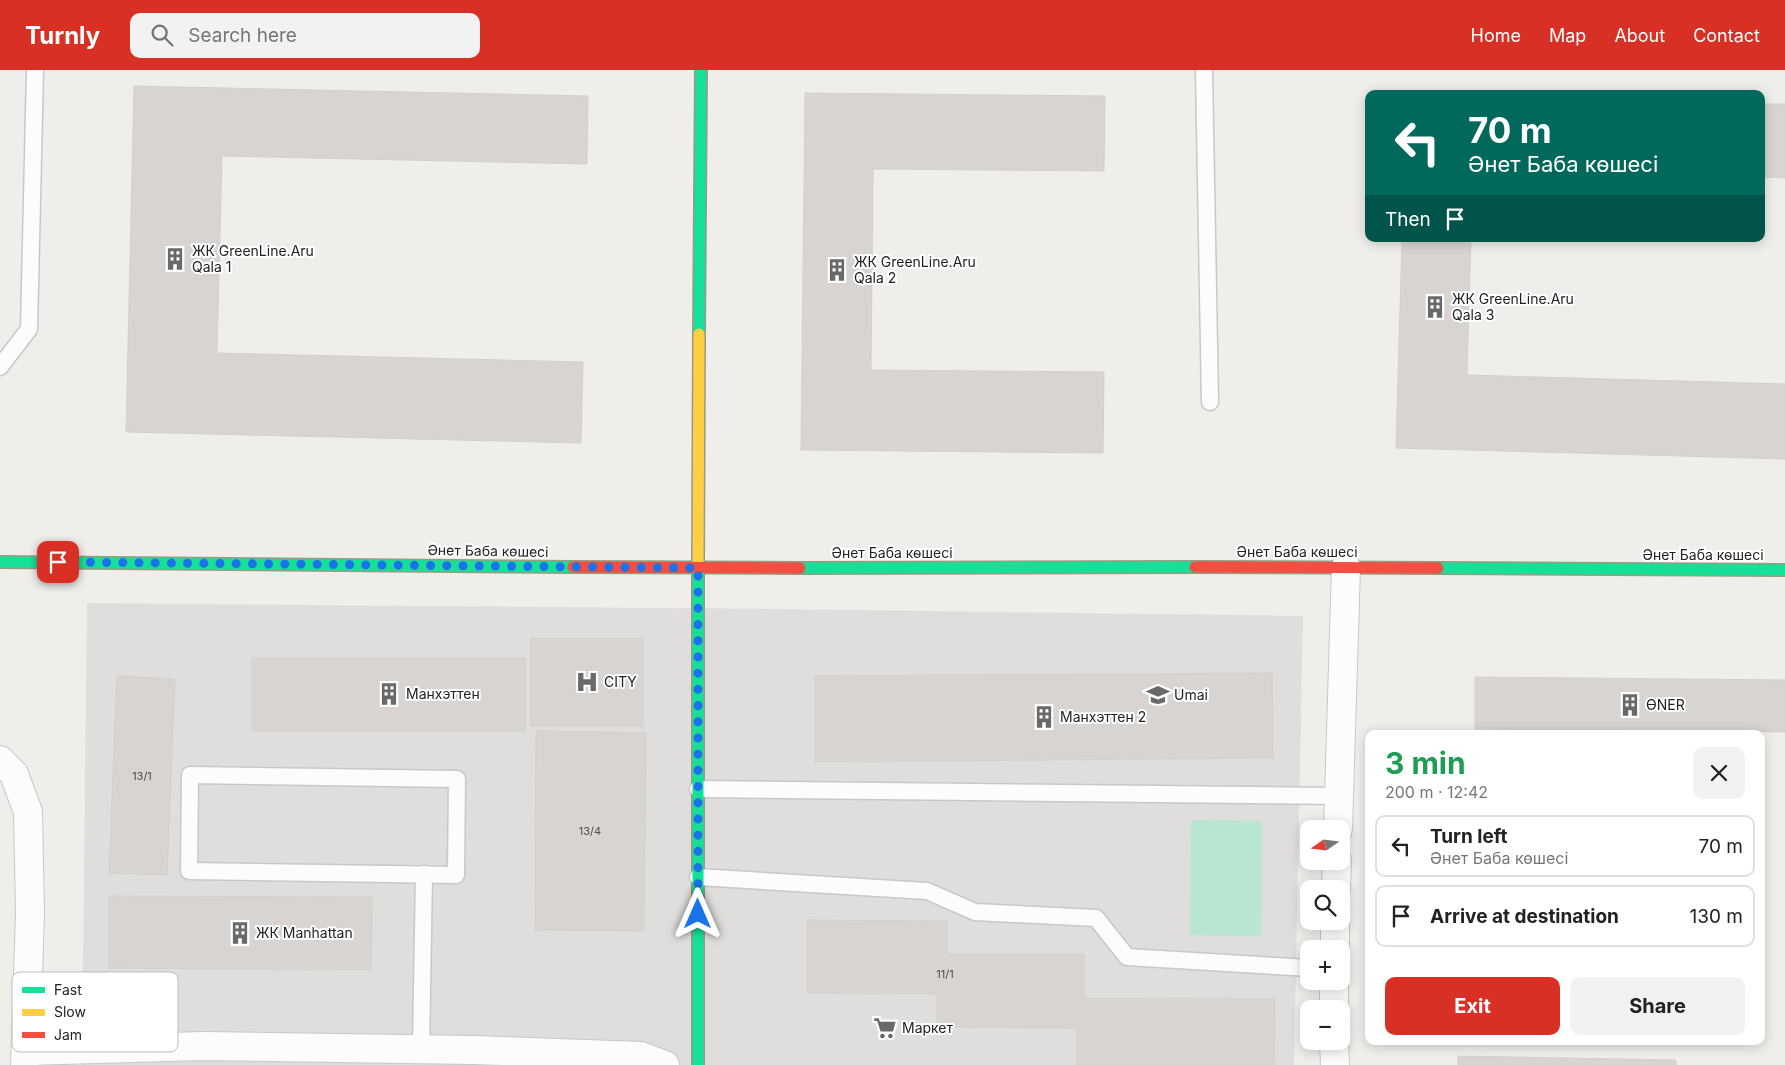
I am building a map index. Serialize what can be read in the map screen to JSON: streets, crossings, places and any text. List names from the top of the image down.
{
  "streets": {
    "street": ["Әнет Баба көшесі"]
  },
  "places": {
    "building": [
      "ЖК GreenLine.Aru Qala 1",
      "ЖК GreenLine.Aru Qala 2",
      "ЖК GreenLine.Aru Qala 3",
      "Манхэттен",
      "ӨNER",
      "Манхэттен 2",
      "ЖК Manhattan"
    ],
    "hospital": ["CITY"],
    "school or university": ["Umai"],
    "supermarket": ["Маркет"]
  },
  "house_numbers": ["13/1", "13/4", "11/1"],
  "legend": ["Fast", "Slow", "Jam"],
  "north": "left",
  "page": {
    "header": "Turnly",
    "search": "Search here",
    "nav": [
      "Home",
      "Map",
      "About",
      "Contact"
    ],
    "turn": ["70 m", "Әнет Баба көшесі"],
    "then": "Then",
    "heading": ["3 min", "200 m · 12:42"],
    "list": [
      {
        "name": "Turn left",
        "note": "Әнет Баба көшесі",
        "value": "70 m"
      },
      {
        "name": "Arrive at destination",
        "value": "130 m"
      }
    ],
    "map_buttons": ["+", "−"],
    "buttons": ["Exit", "Share"]
  }
}
